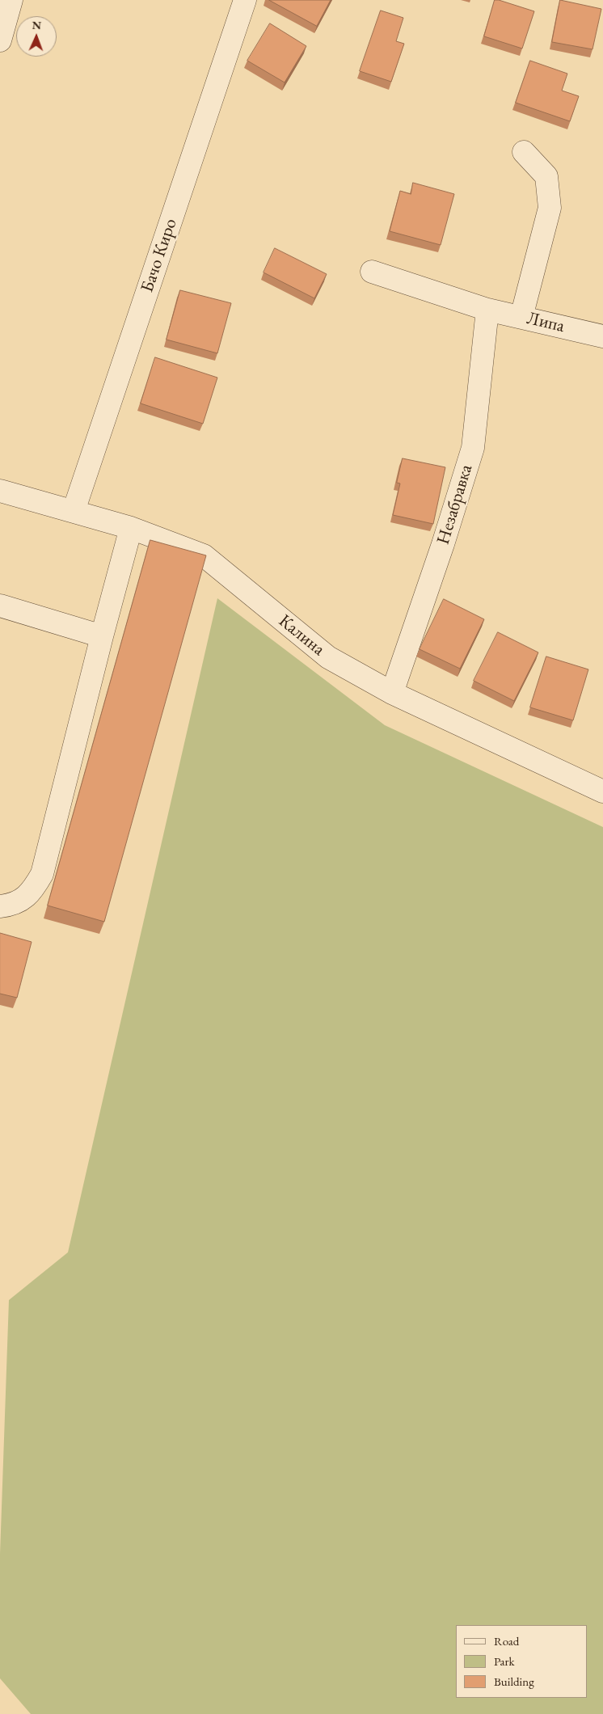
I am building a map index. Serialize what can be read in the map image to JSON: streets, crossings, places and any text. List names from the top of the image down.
{
  "streets": {
    "street": [
      "Бачо Киро",
      "Липа",
      "Незабравка",
      "Калина"
    ]
  },
  "crossings": [
    ["Бачо Киро", "Калина"],
    ["Липа", "Незабравка"],
    ["Незабравка", "Калина"]
  ],
  "legend": ["Road", "Park", "Building"],
  "north": "top"
}
